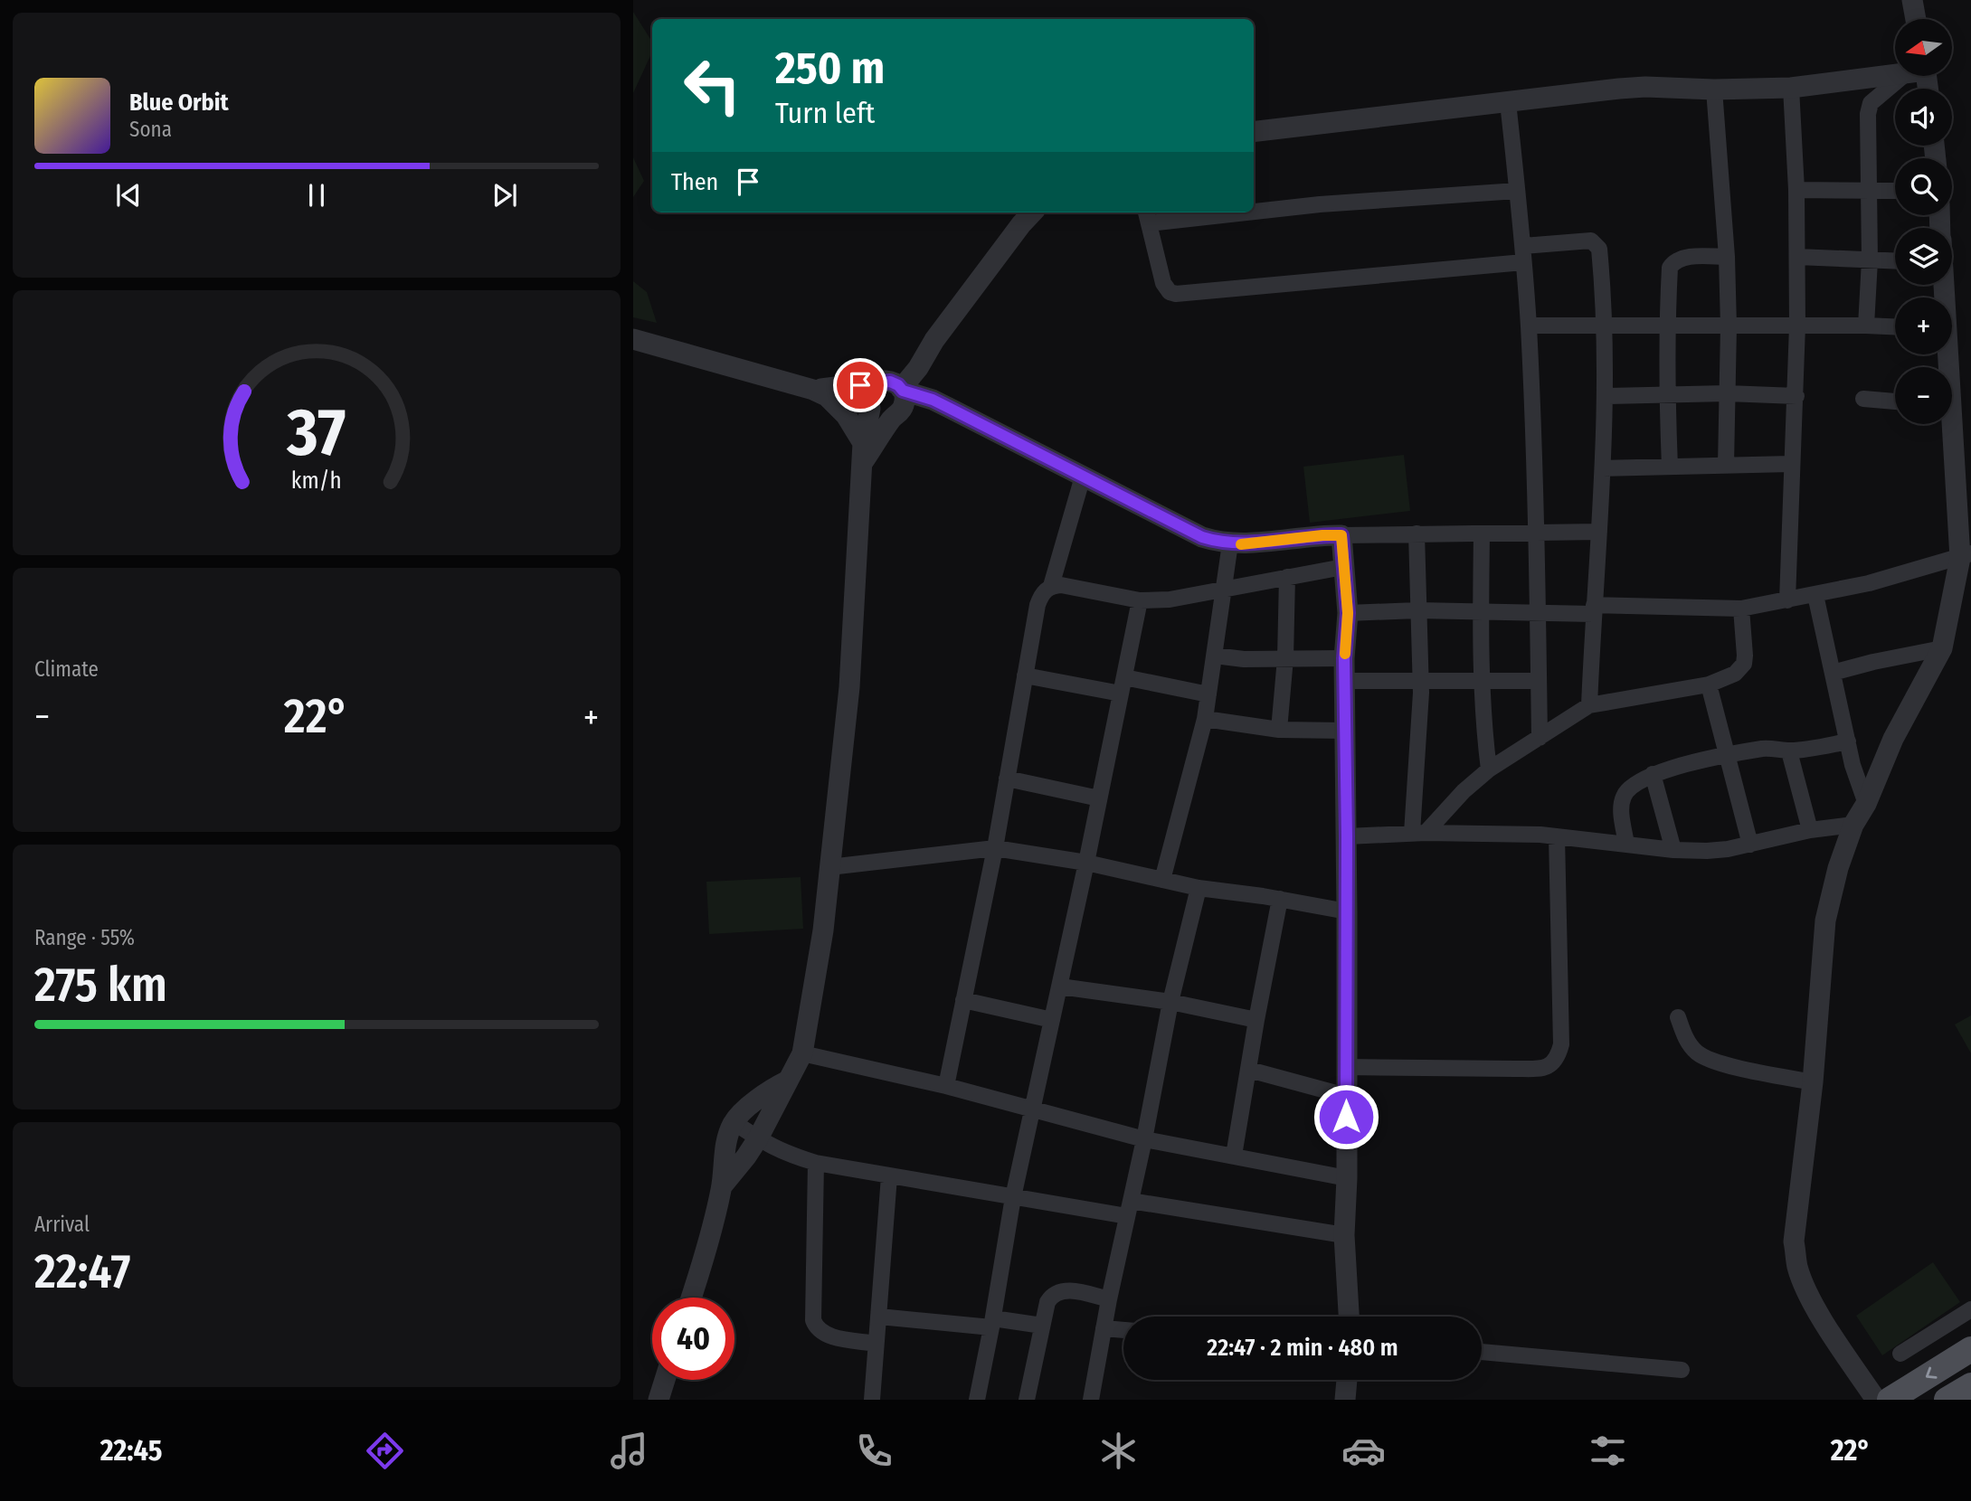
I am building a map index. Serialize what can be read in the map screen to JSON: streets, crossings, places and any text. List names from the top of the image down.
{
  "north": "left",
  "page": {
    "map_buttons": ["+", "−"],
    "turn": ["250 m", "Turn left"],
    "song": ["Blue Orbit", "Sona"],
    "then": "Then",
    "tile": [
      "Climate",
      ["Range · 55%", "275 km"],
      ["Arrival", "22:47"]
    ],
    "heat": ["−", "22°", "+"],
    "limit": "40",
    "trip": "22:47 · 2 min · 480 m",
    "tabs": ["22:45", "22°"],
    "gauge": ["37", "km/h"]
  }
}
